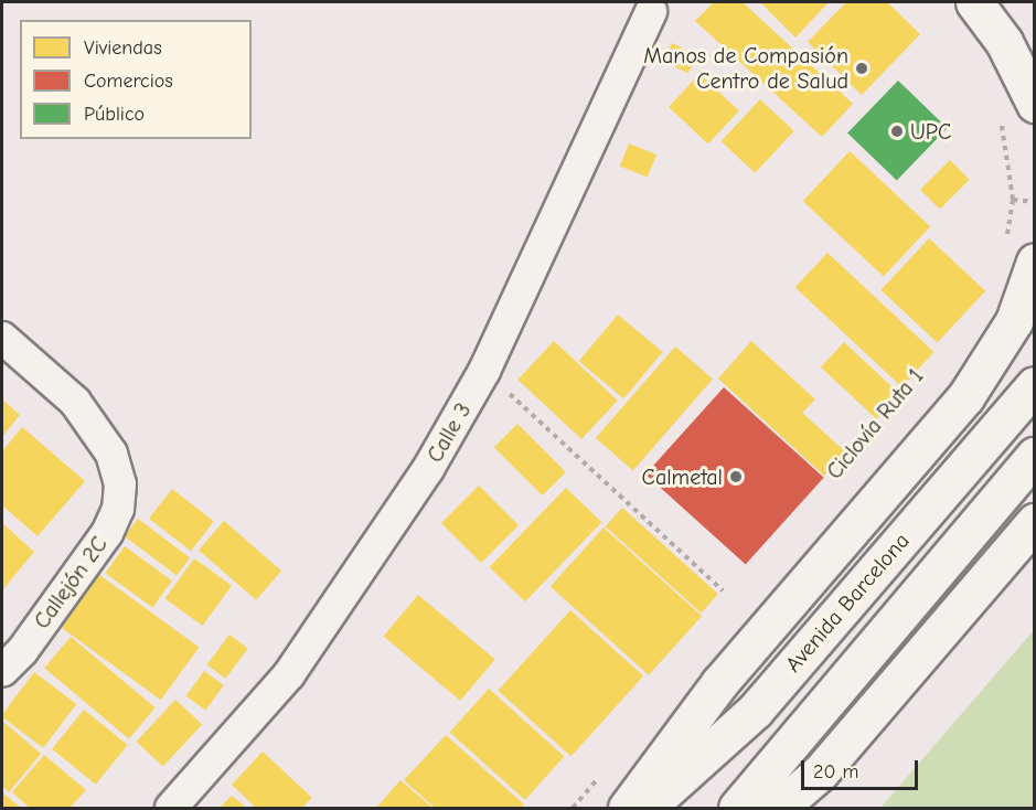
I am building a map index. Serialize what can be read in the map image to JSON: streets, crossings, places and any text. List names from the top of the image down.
{
  "streets": {
    "main road": ["Avenida Barcelona"],
    "street": ["Calle 3", "Callejón 2C"]
  },
  "places": ["Manos de Compasión Centro de Salud", "UPC", "Calmetal"],
  "legend": ["Viviendas", "Comercios", "Público"],
  "scale_bar": "20 m"
}
